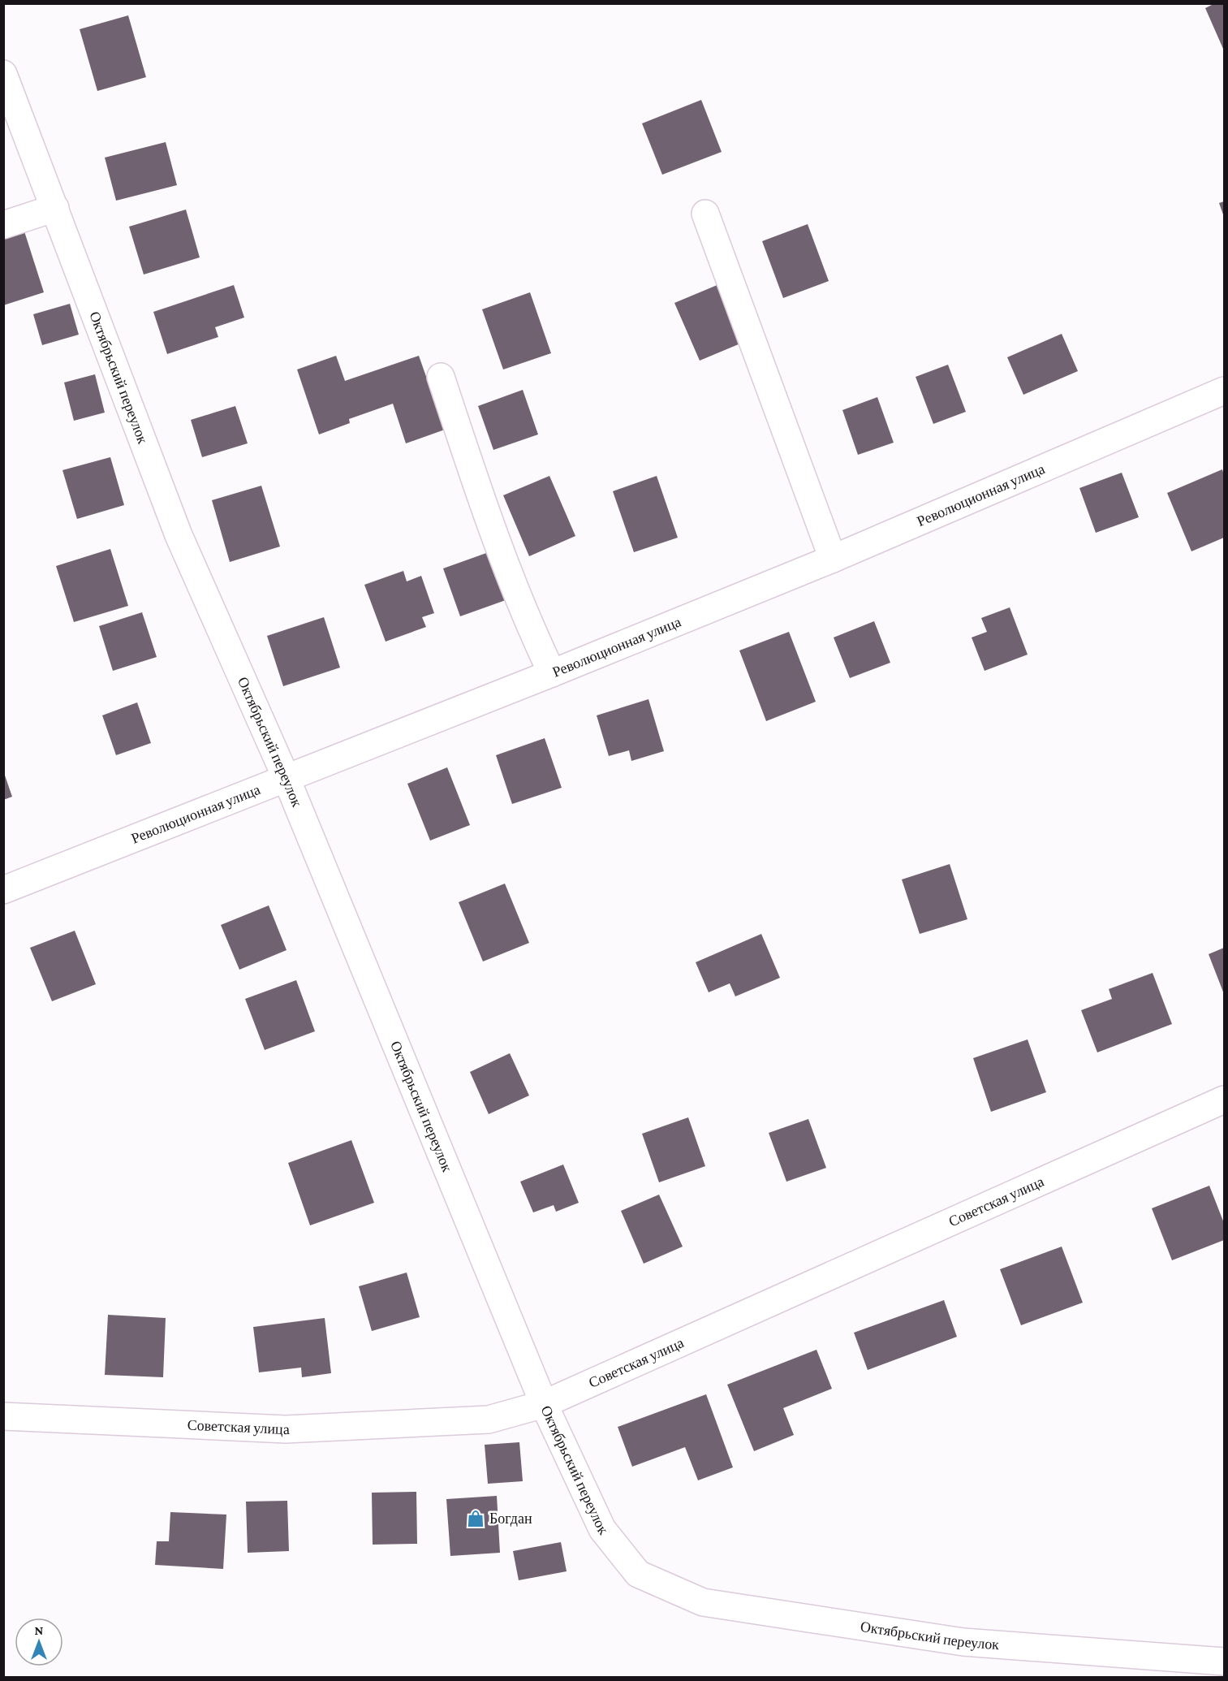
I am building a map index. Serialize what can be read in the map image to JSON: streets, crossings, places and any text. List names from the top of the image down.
{
  "streets": {
    "street": ["Октябрьский переулок", "Революционная улица", "Советская улица"]
  },
  "crossings": [
    ["Октябрьский переулок", "Революционная улица"],
    ["Октябрьский переулок", "Советская улица"]
  ],
  "places": {
    "shop": ["Богдан"]
  },
  "north": "top"
}
